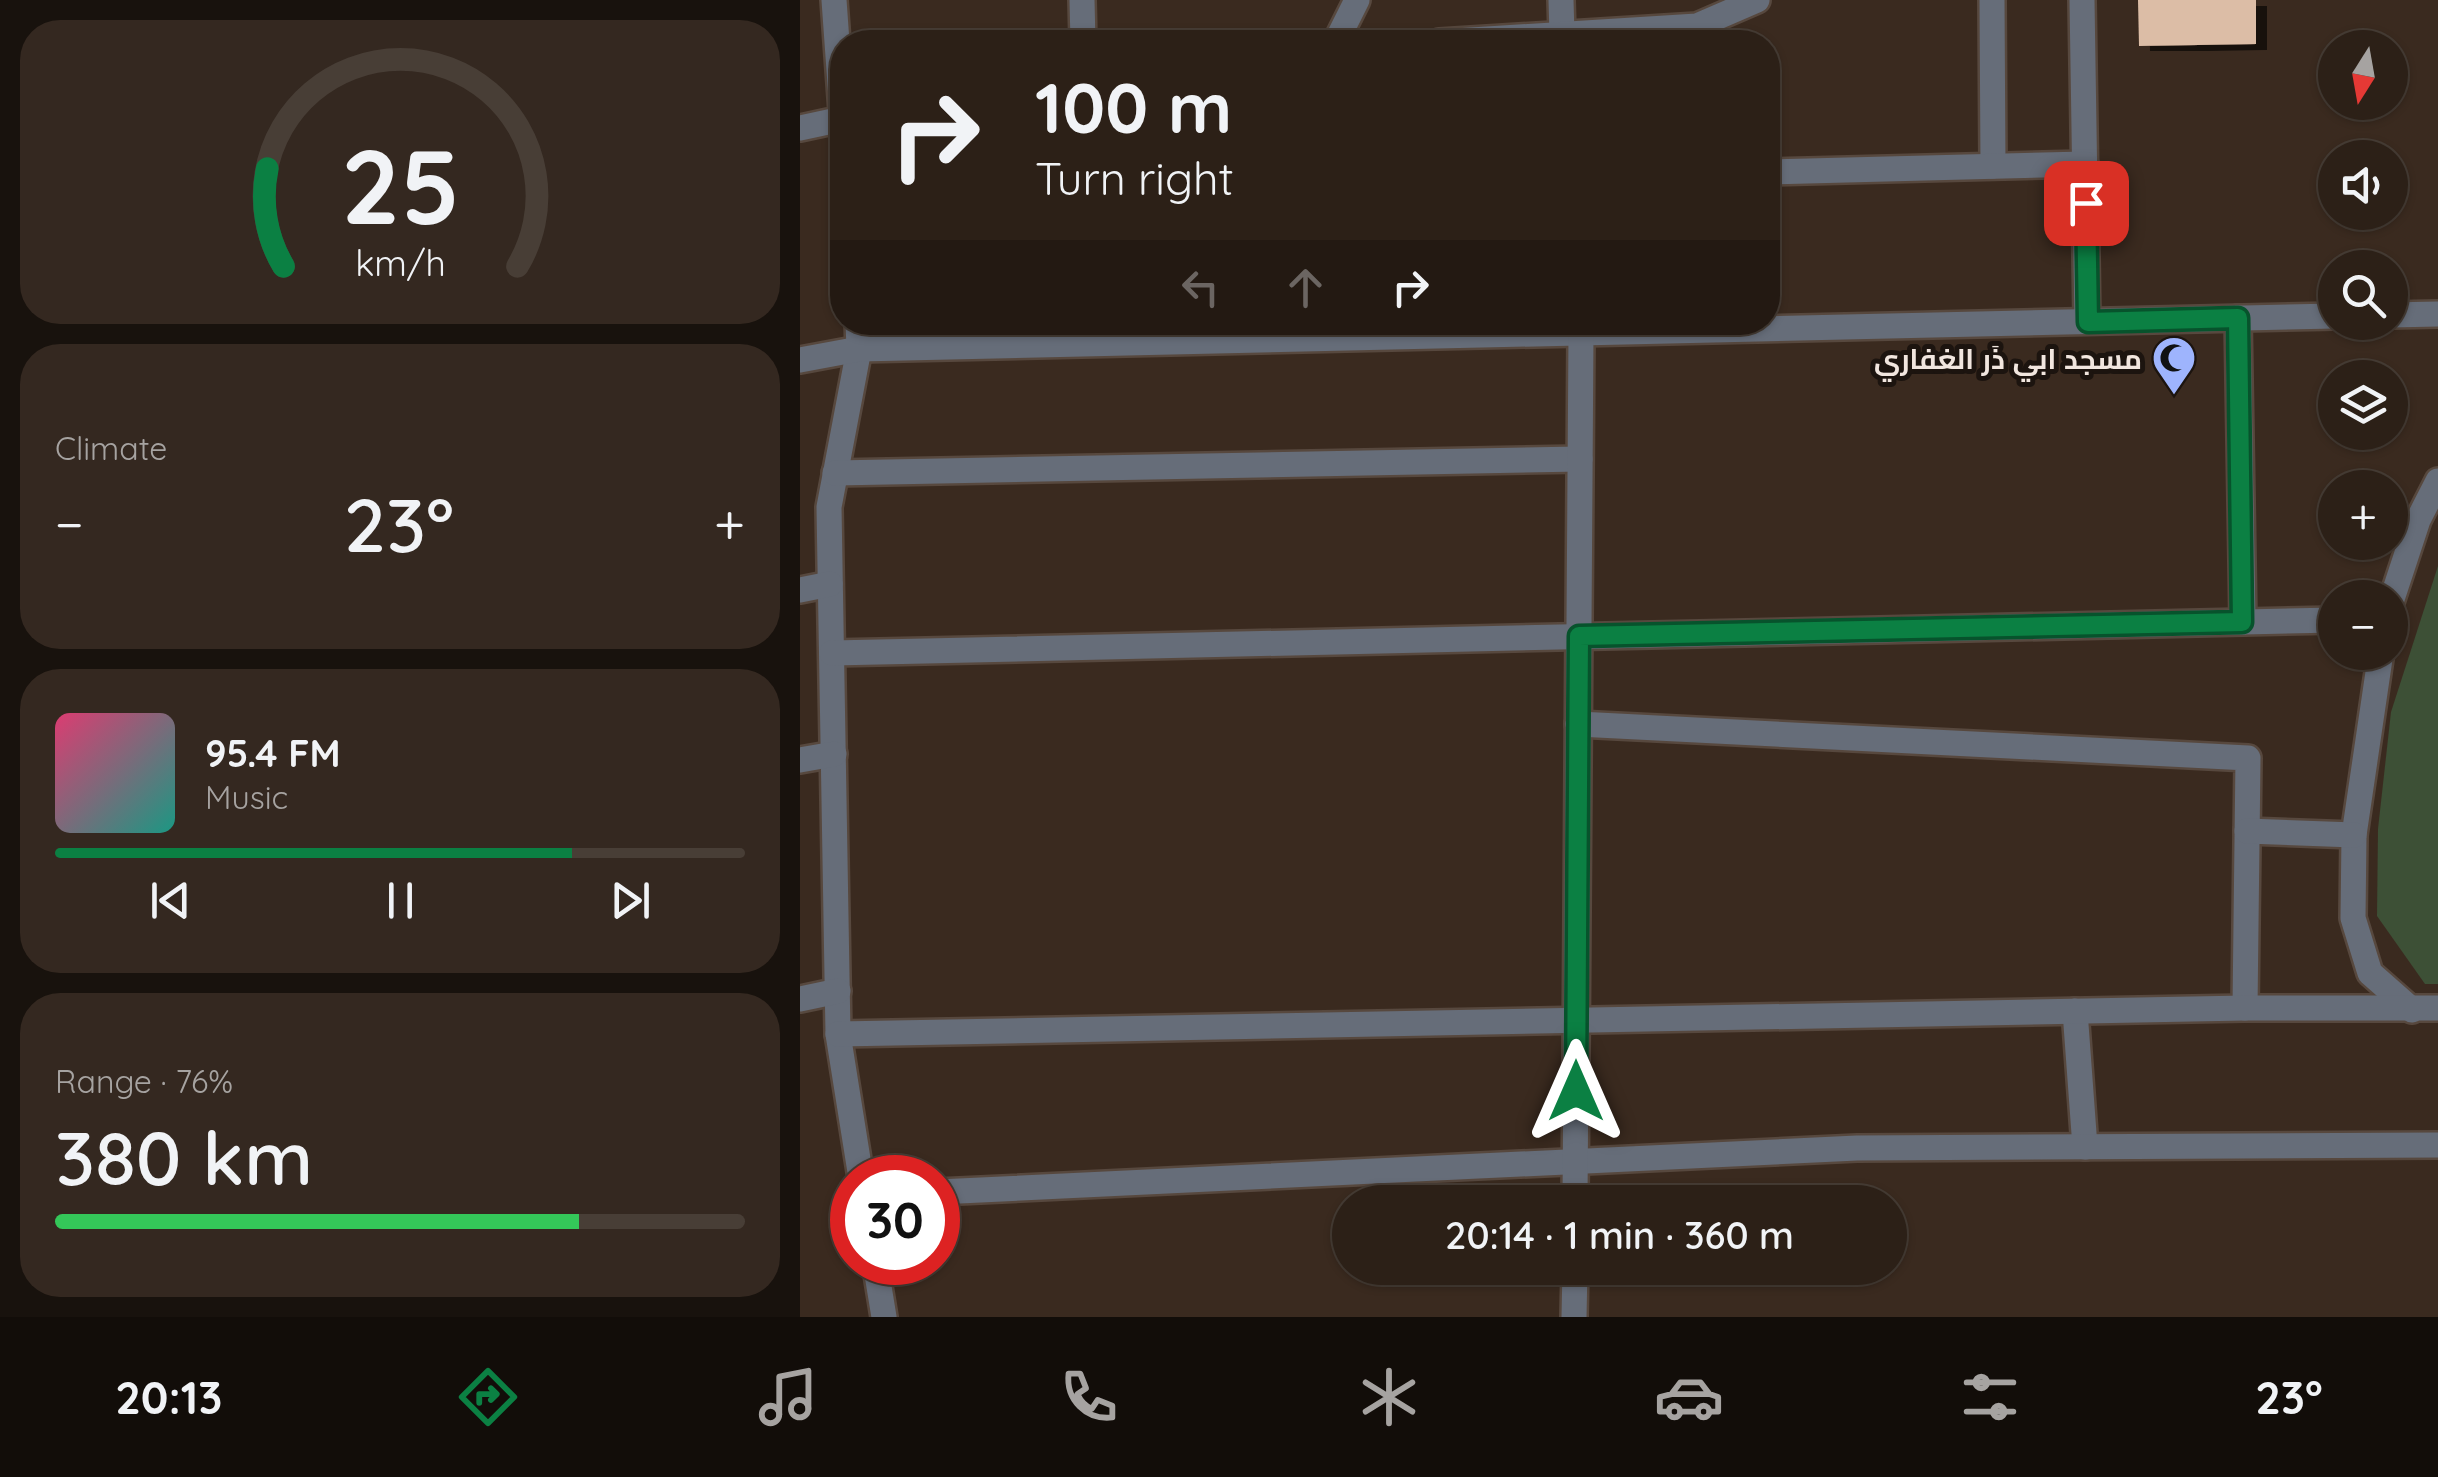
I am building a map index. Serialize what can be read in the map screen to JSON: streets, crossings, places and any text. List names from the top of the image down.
{
  "places": {
    "mosque": ["مسجد ابي ذَر الغفاري"]
  },
  "north": "bottom",
  "page": {
    "map_buttons": ["+", "−"],
    "turn": ["100 m", "Turn right"],
    "tile": [
      "Climate",
      ["Range · 76%", "380 km"]
    ],
    "heat": ["−", "23°", "+"],
    "song": ["95.4 FM", "Music"],
    "limit": "30",
    "trip": "20:14 · 1 min · 360 m",
    "tabs": ["20:13", "23°"],
    "gauge": ["25", "km/h"]
  }
}
